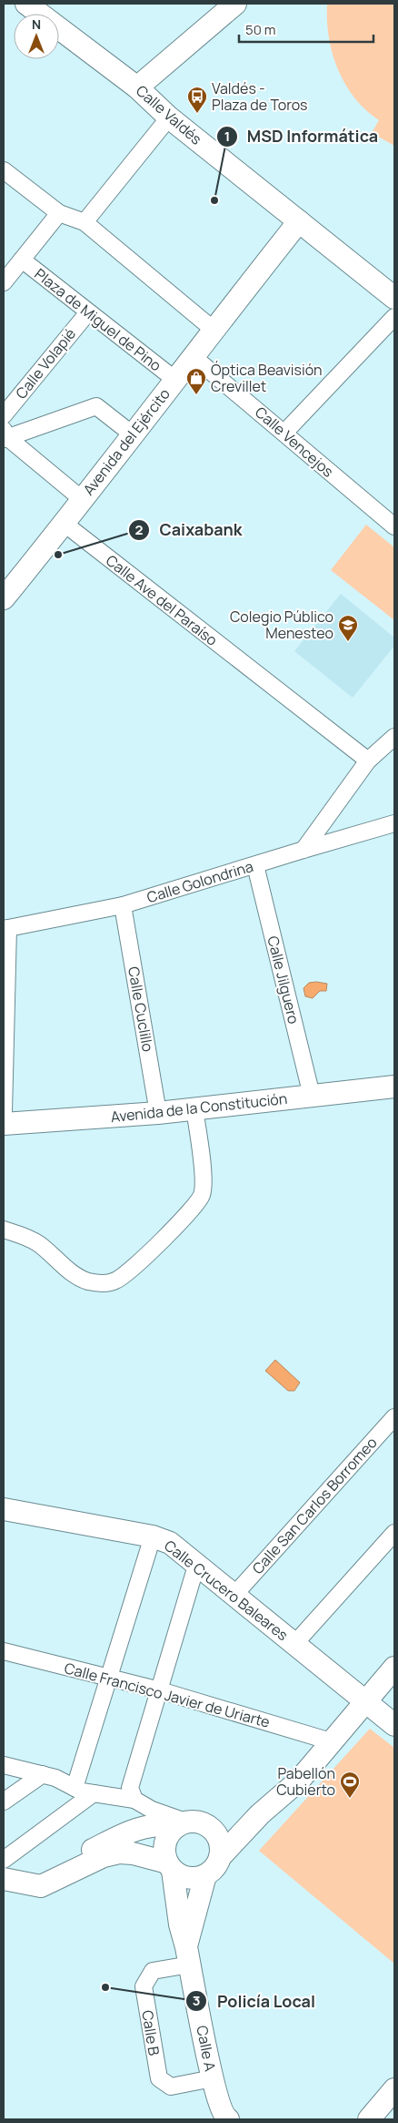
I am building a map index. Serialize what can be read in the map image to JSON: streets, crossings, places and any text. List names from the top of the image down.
{
  "streets": {
    "street": [
      "Calle Valdés",
      "Plaza de Miguel de Pino",
      "Calle Volapié",
      "Avenida del Ejército",
      "Calle Vencejos",
      "Calle Ave del Paraíso",
      "Calle Golondrina",
      "Calle Jilguero",
      "Calle Cuclillo",
      "Avenida de la Constitución",
      "Calle San Carlos Borromeo",
      "Calle Crucero Baleares",
      "Calle Francisco Javier de Uriarte",
      "Calle B",
      "Calle A"
    ]
  },
  "crossings": [
    ["Calle Valdés", "Avenida del Ejército"],
    ["Plaza de Miguel de Pino", "Calle Volapié"],
    ["Plaza de Miguel de Pino", "Avenida del Ejército"],
    ["Avenida del Ejército", "Calle Vencejos"],
    ["Avenida del Ejército", "Calle Ave del Paraíso"],
    ["Calle Golondrina", "Calle Jilguero"],
    ["Calle Golondrina", "Calle Cuclillo"],
    ["Calle Jilguero", "Avenida de la Constitución"],
    ["Calle Cuclillo", "Avenida de la Constitución"],
    ["Calle San Carlos Borromeo", "Calle Crucero Baleares"],
    ["Calle B", "Calle A"]
  ],
  "places": {
    "bus stop": ["Valdés - Plaza de Toros"],
    "other": ["MSD Informática", "Caixabank", "Policía Local"],
    "shop": ["Óptica Beavisión Crevillet"],
    "school or university": ["Colegio Público Menesteo"],
    "sports": ["Pabellón Cubierto"]
  },
  "scale_bar": "50 m",
  "north": "top"
}
